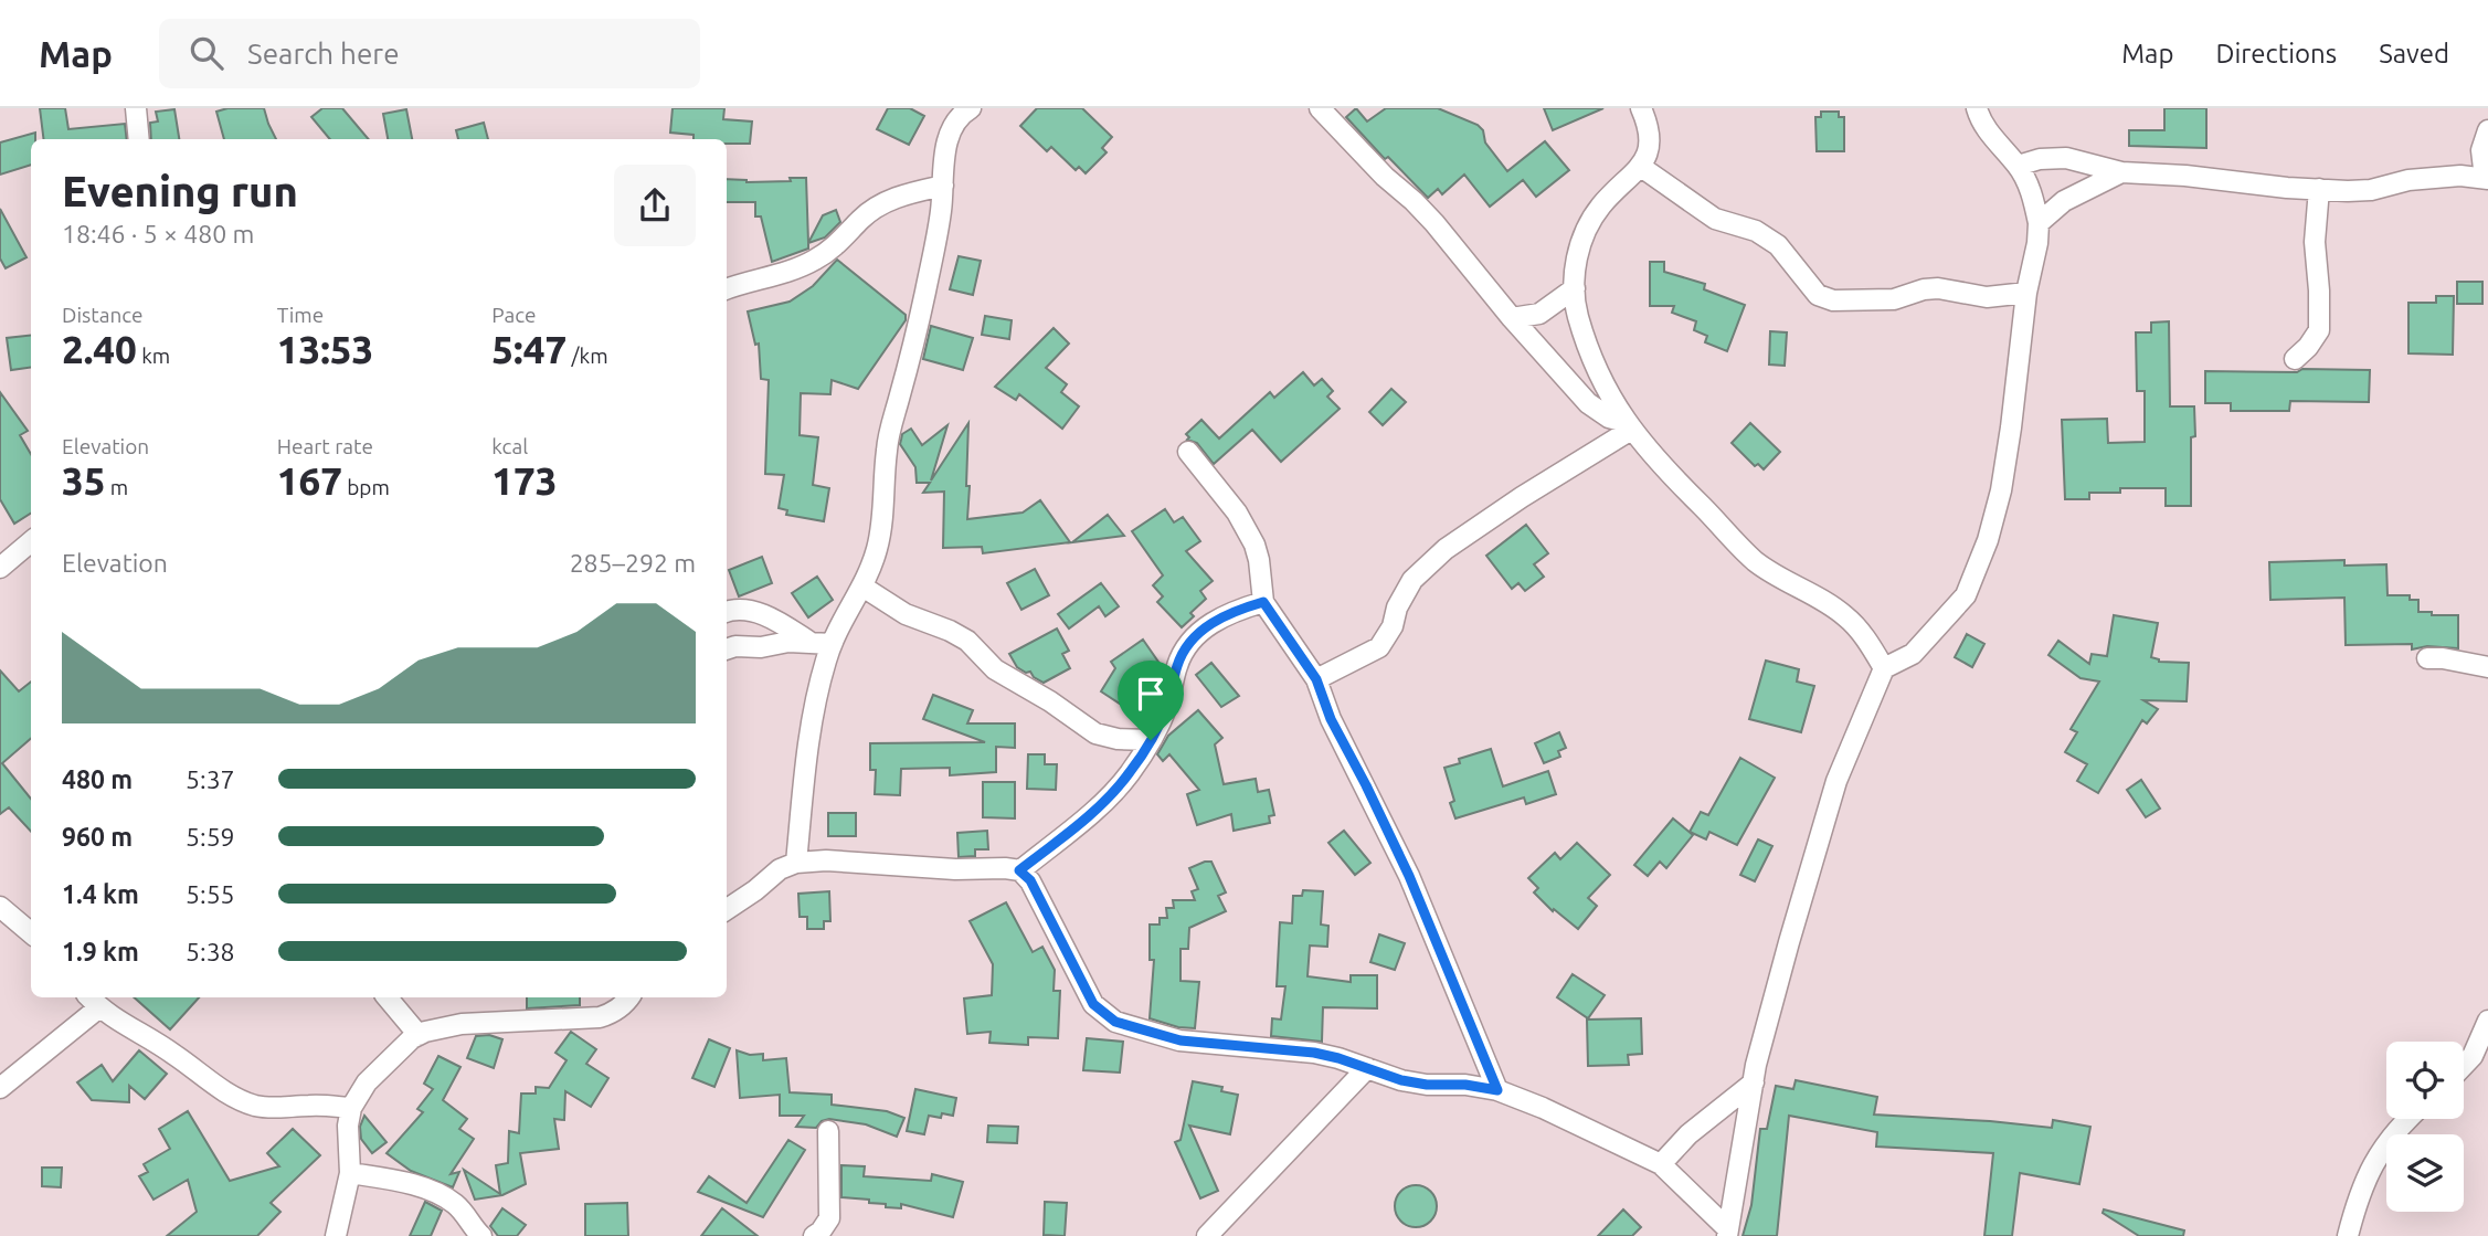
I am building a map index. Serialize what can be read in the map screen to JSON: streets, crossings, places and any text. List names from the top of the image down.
{
  "page": {
    "header": "Map",
    "search": "Search here",
    "nav": ["Map", "Directions", "Saved"],
    "heading": ["Evening run", "18:46 · 5 × 480 m"],
    "stats": [
      ["Distance", "2.40 km"],
      ["Time", "13:53"],
      ["Pace", "5:47 /km"],
      ["Elevation", "35 m"],
      ["Heart rate", "167 bpm"],
      ["kcal", "173"]
    ],
    "chart": ["Elevation", "285–292 m"],
    "list": [
      {
        "name": "480 m",
        "note": "5:37"
      },
      {
        "name": "960 m",
        "note": "5:59"
      },
      {
        "name": "1.4 km",
        "note": "5:55"
      },
      {
        "name": "1.9 km",
        "note": "5:38"
      }
    ]
  }
}
